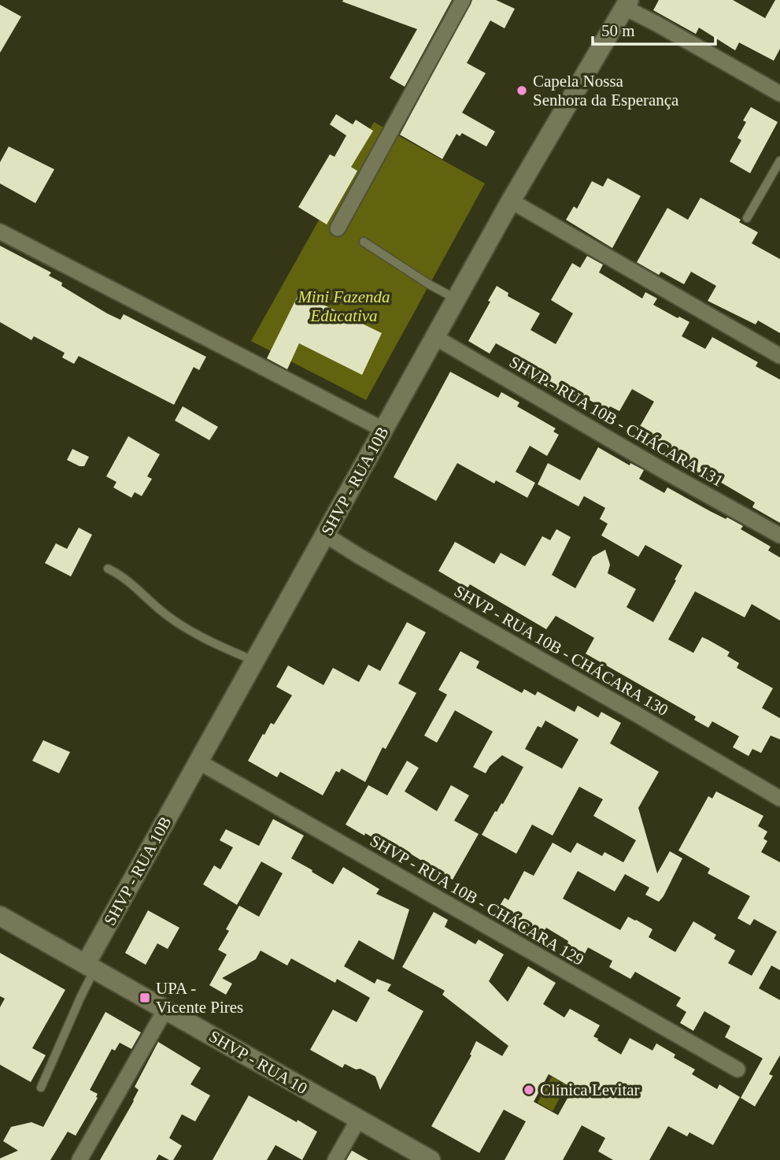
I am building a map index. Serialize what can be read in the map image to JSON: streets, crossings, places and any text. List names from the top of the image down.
{
  "streets": {
    "street": [
      "SHVP - RUA 10B - CHÁCARA 131",
      "SHVP - RUA 10B",
      "SHVP - RUA 10B - CHÁCARA 130",
      "SHVP - RUA 10B - CHÁCARA 129",
      "SHVP - RUA 10"
    ]
  },
  "crossings": [
    ["SHVP - RUA 10B - CHÁCARA 131", "SHVP - RUA 10B"],
    ["SHVP - RUA 10B", "SHVP - RUA 10B - CHÁCARA 130"],
    ["SHVP - RUA 10B", "SHVP - RUA 10B - CHÁCARA 129"],
    ["SHVP - RUA 10B", "SHVP - RUA 10"]
  ],
  "parks": ["Mini Fazenda Educativa"],
  "places": {
    "other": ["Capela Nossa Senhora da Esperança", "Clínica Levitar"],
    "transit": ["UPA - Vicente Pires"]
  },
  "scale_bar": "50 m"
}
